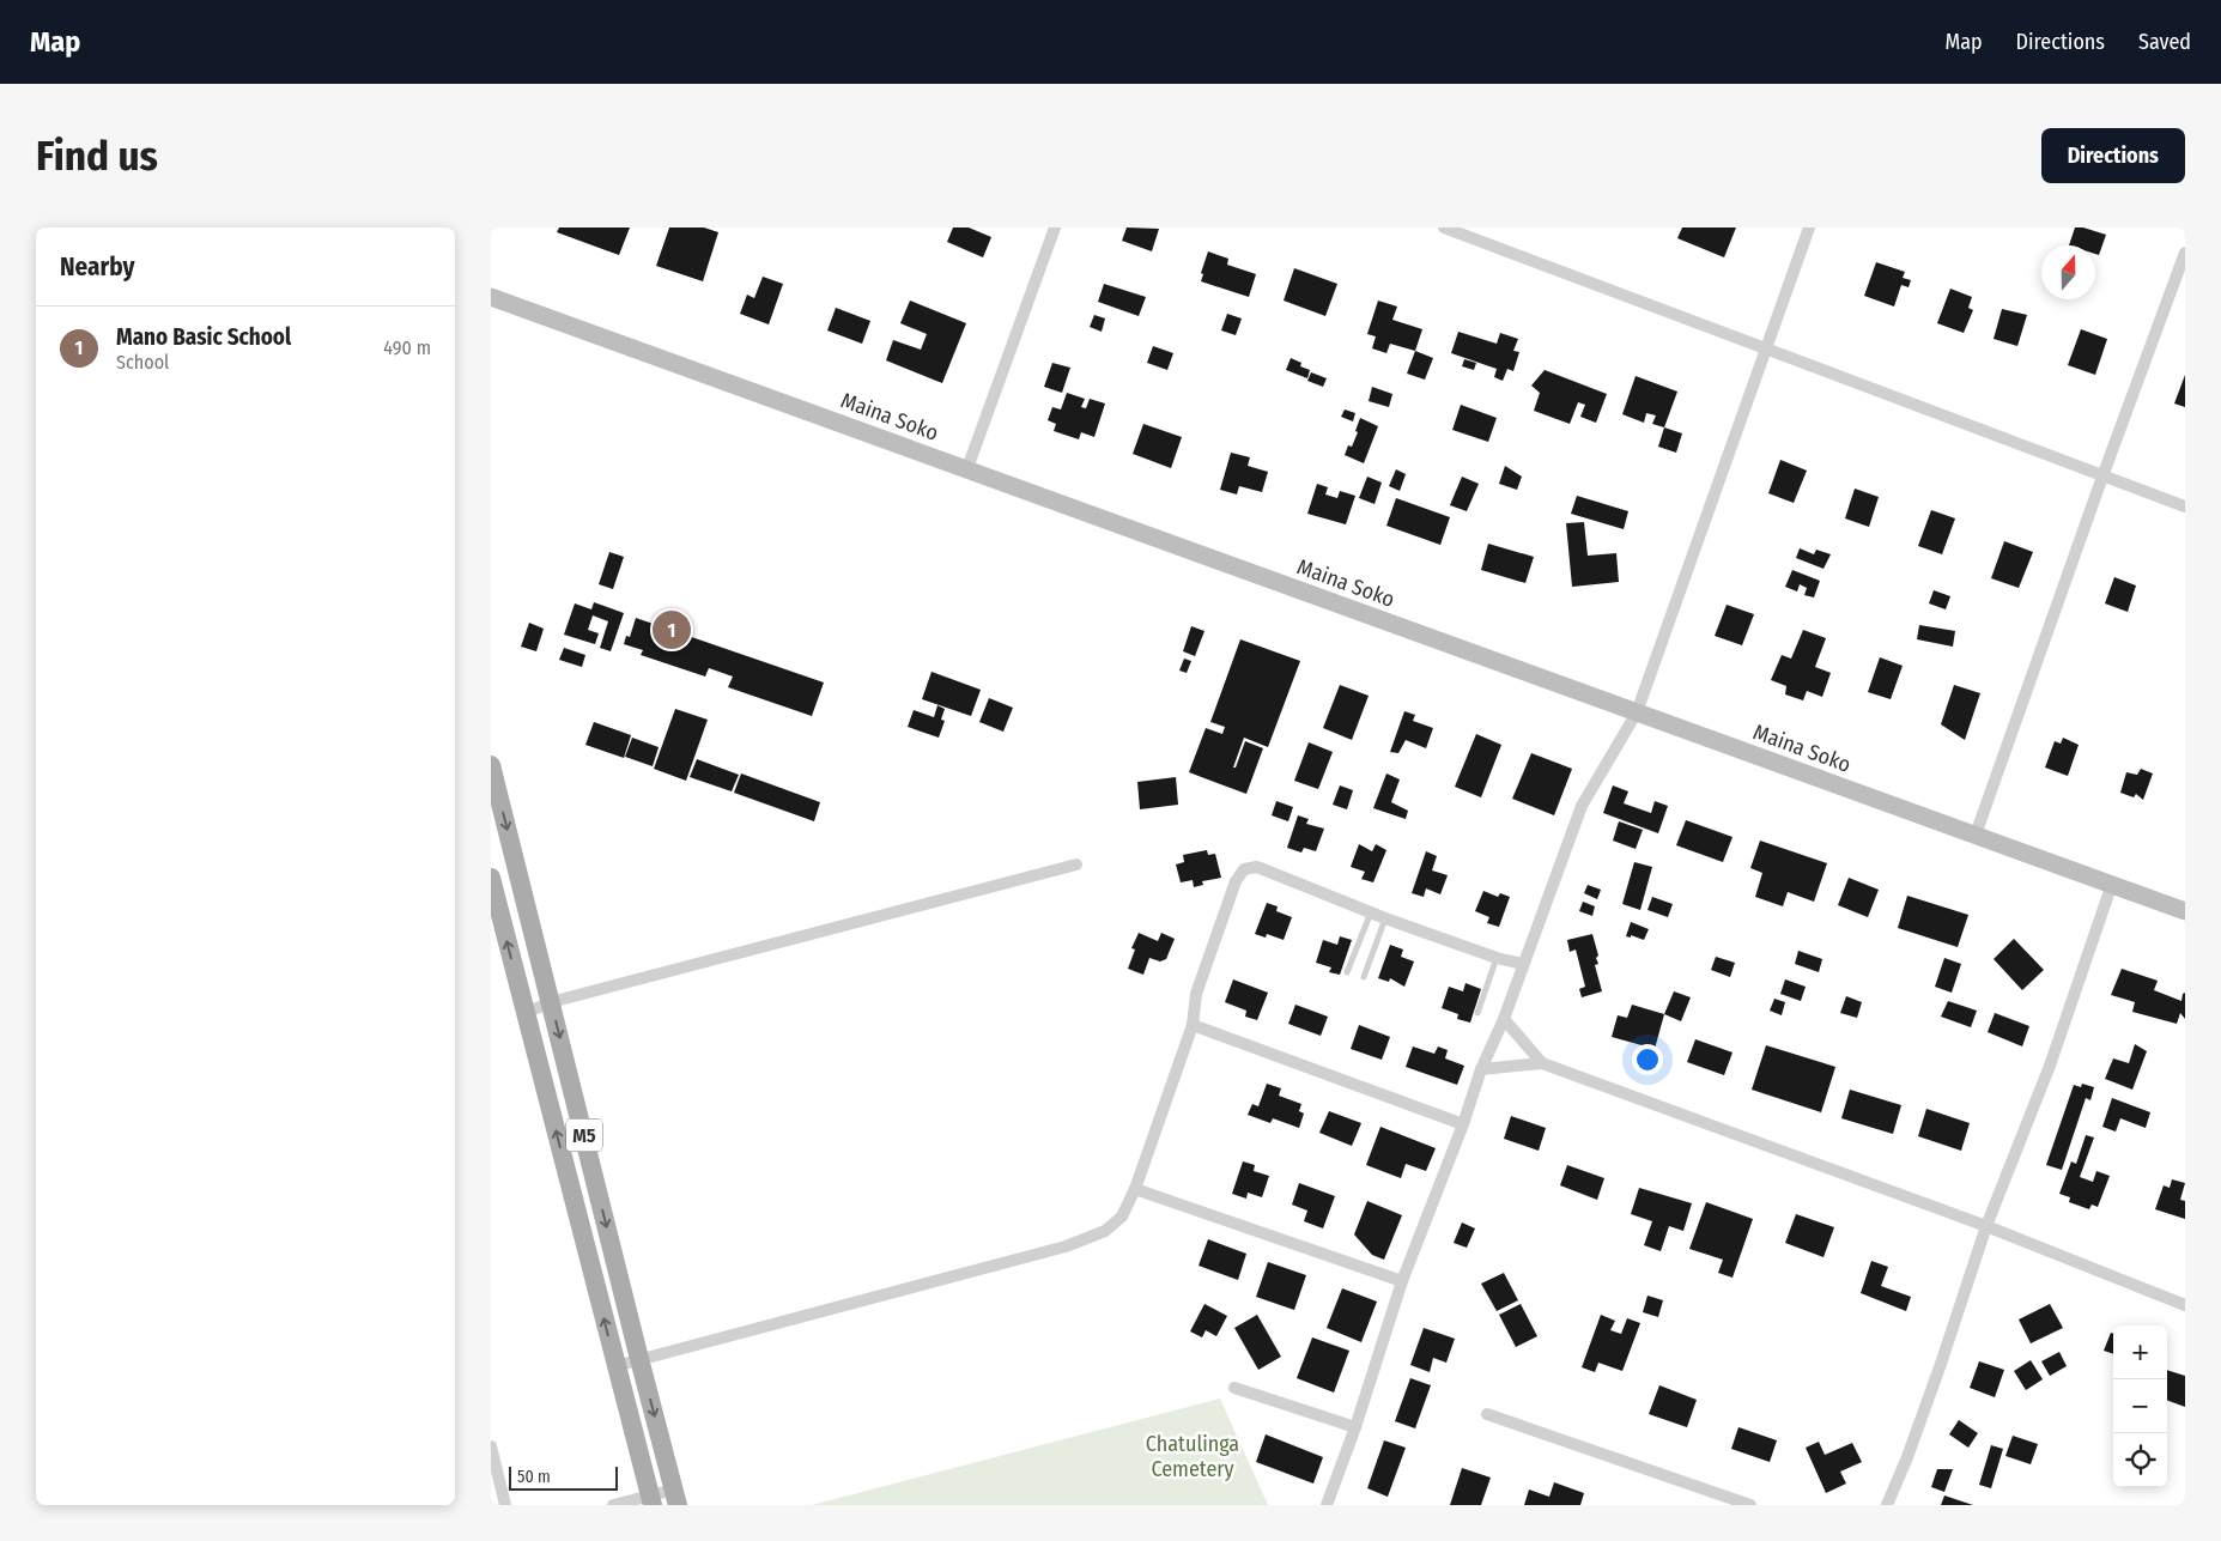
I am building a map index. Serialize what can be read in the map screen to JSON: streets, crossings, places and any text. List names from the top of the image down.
{
  "streets": {
    "main road": ["M5"],
    "street": ["Maina Soko"]
  },
  "parks": ["Chatulinga Cemetery"],
  "scale_bar": "50 m",
  "north": "top",
  "page": {
    "header": "Map",
    "nav": ["Map", "Directions", "Saved"],
    "buttons": "Directions",
    "title": "Find us",
    "heading": "Nearby",
    "list": [
      {
        "mark": "1",
        "name": "Mano Basic School",
        "note": "School",
        "value": "490 m"
      }
    ],
    "pins": "1",
    "map_buttons": ["+", "−"],
    "scale": "50 m"
  }
}
